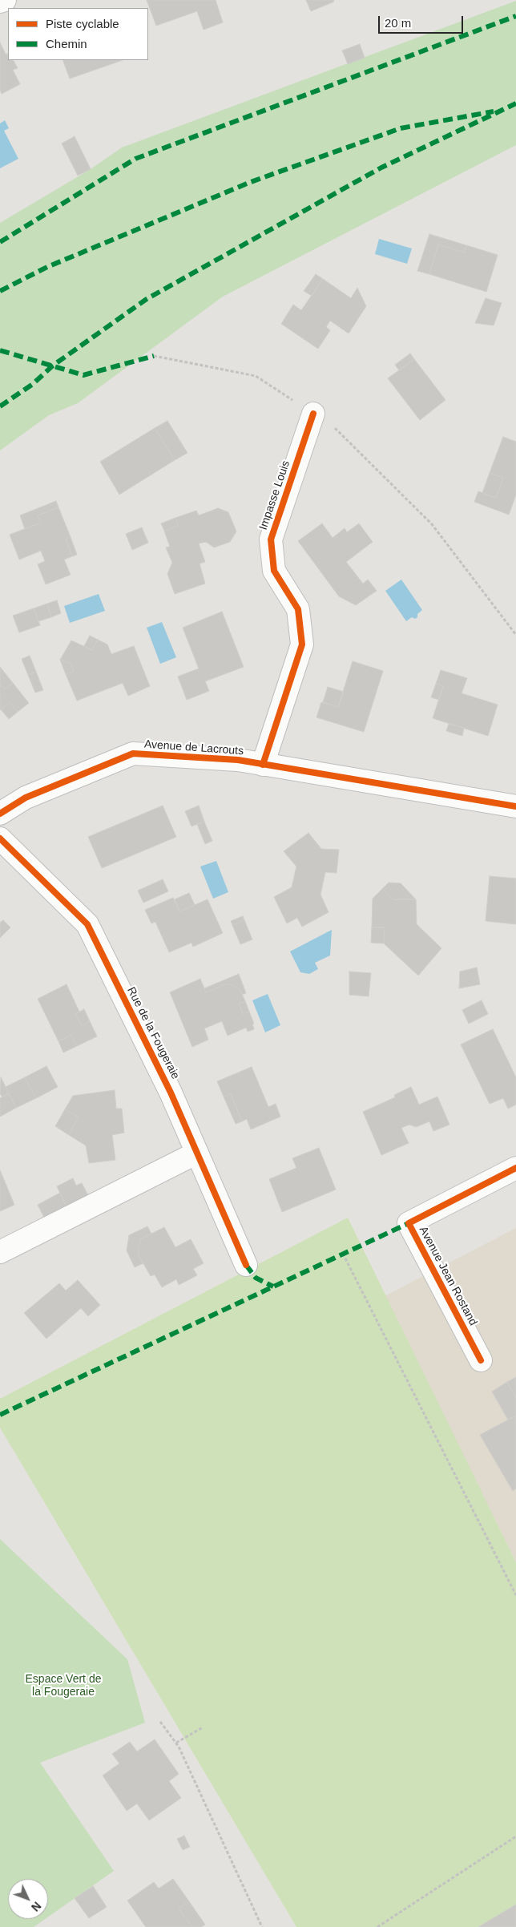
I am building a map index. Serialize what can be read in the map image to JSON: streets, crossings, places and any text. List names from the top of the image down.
{
  "streets": {
    "street": [
      "Impasse Louis",
      "Avenue de Lacrouts",
      "Rue de la Fougeraie",
      "Avenue Jean Rostand"
    ]
  },
  "crossings": [
    ["Impasse Louis", "Avenue de Lacrouts"]
  ],
  "parks": ["Espace Vert de la Fougeraie"],
  "legend": ["Piste cyclable", "Chemin"],
  "scale_bar": "20 m",
  "north": "bottom right"
}
